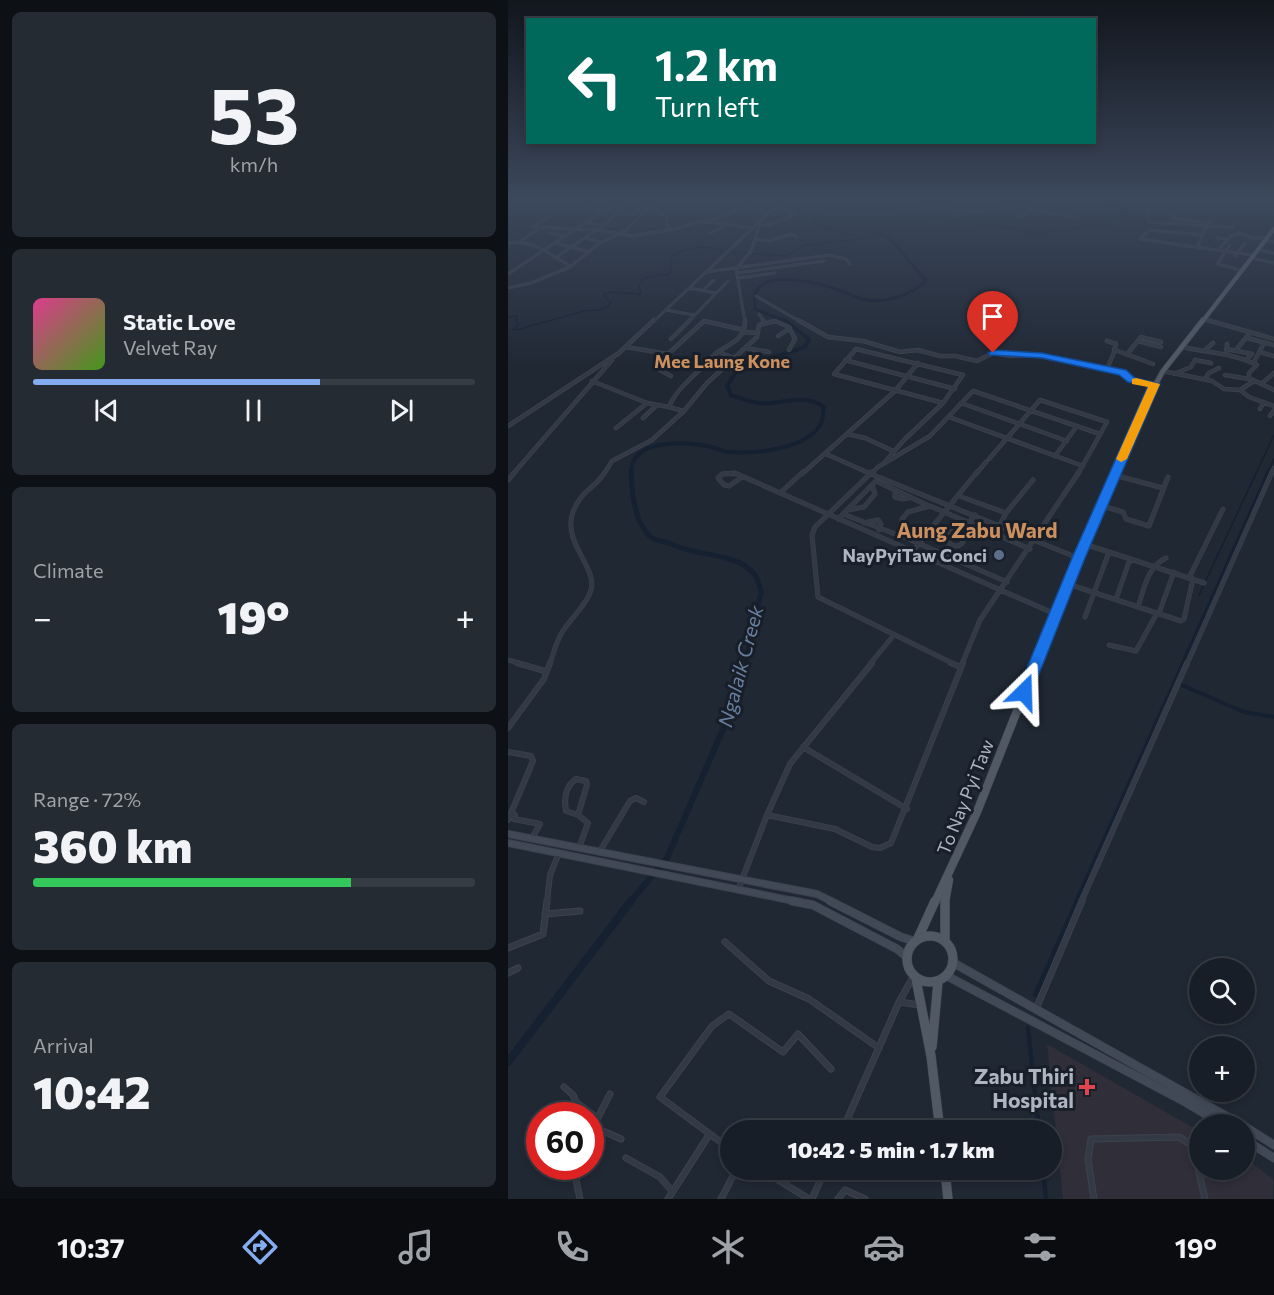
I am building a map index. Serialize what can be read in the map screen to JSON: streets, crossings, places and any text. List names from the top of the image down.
{
  "streets": {
    "main road": ["To Nay Pyi Taw"]
  },
  "districts": ["Mee Laung Kone", "Aung Zabu Ward"],
  "water": ["Ngalaik Creek"],
  "places": {
    "other": ["NayPyiTaw Conci"],
    "health": ["Zabu Thiri Hospital"]
  },
  "page": {
    "tile": [
      ["53", "km/h"],
      "Climate",
      ["Range · 72%", "360 km"],
      ["Arrival", "10:42"]
    ],
    "turn": ["1.2 km", "Turn left"],
    "song": ["Static Love", "Velvet Ray"],
    "heat": ["−", "19°", "+"],
    "map_buttons": ["+", "−"],
    "limit": "60",
    "trip": "10:42 · 5 min · 1.7 km",
    "tabs": ["10:37", "19°"]
  }
}
